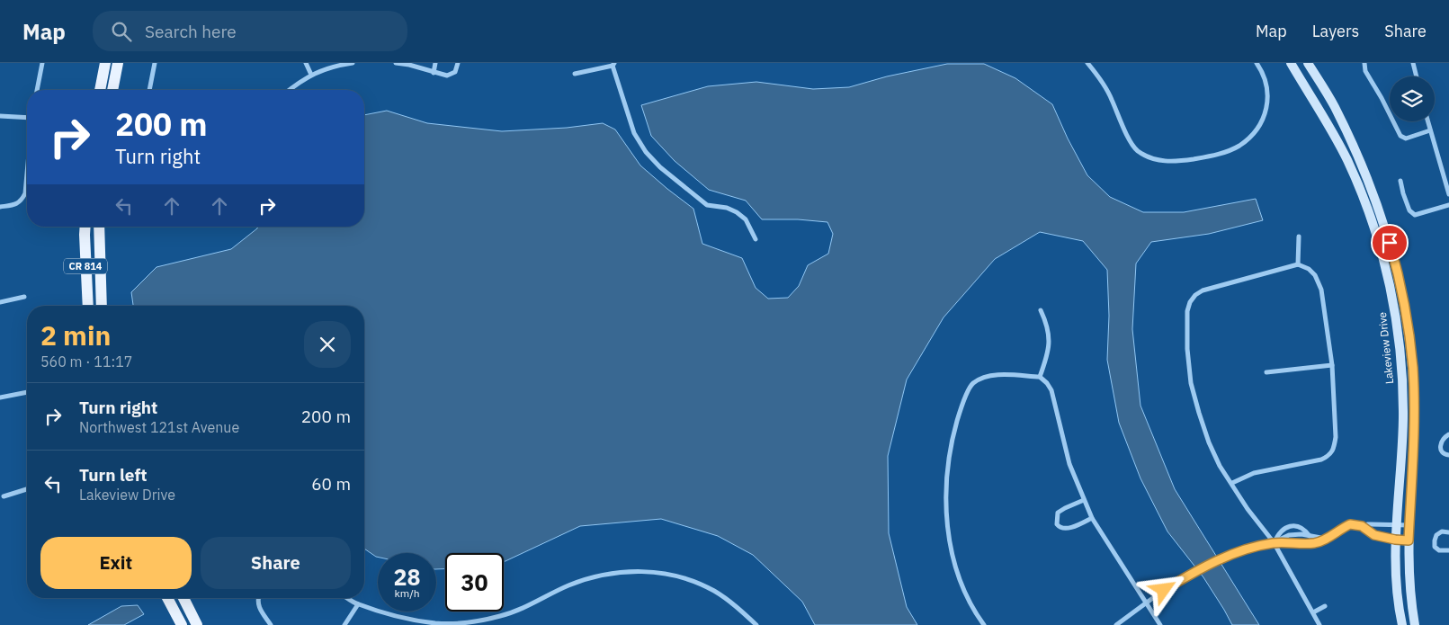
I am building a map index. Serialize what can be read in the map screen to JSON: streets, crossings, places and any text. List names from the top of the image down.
{
  "streets": {
    "main road": ["CR 814"],
    "street": ["Lakeview Drive"]
  },
  "page": {
    "header": "Map",
    "search": "Search here",
    "nav": ["Map", "Layers", "Share"],
    "turn": ["200 m", "Turn right"],
    "heading": ["2 min", "560 m · 11:17"],
    "list": [
      {
        "name": "Turn right",
        "note": "Northwest 121st Avenue",
        "value": "200 m"
      },
      {
        "name": "Turn left",
        "note": "Lakeview Drive",
        "value": "60 m"
      }
    ],
    "buttons": ["Exit", "Share"],
    "speed": "28 km/h",
    "limit": "30"
  }
}
